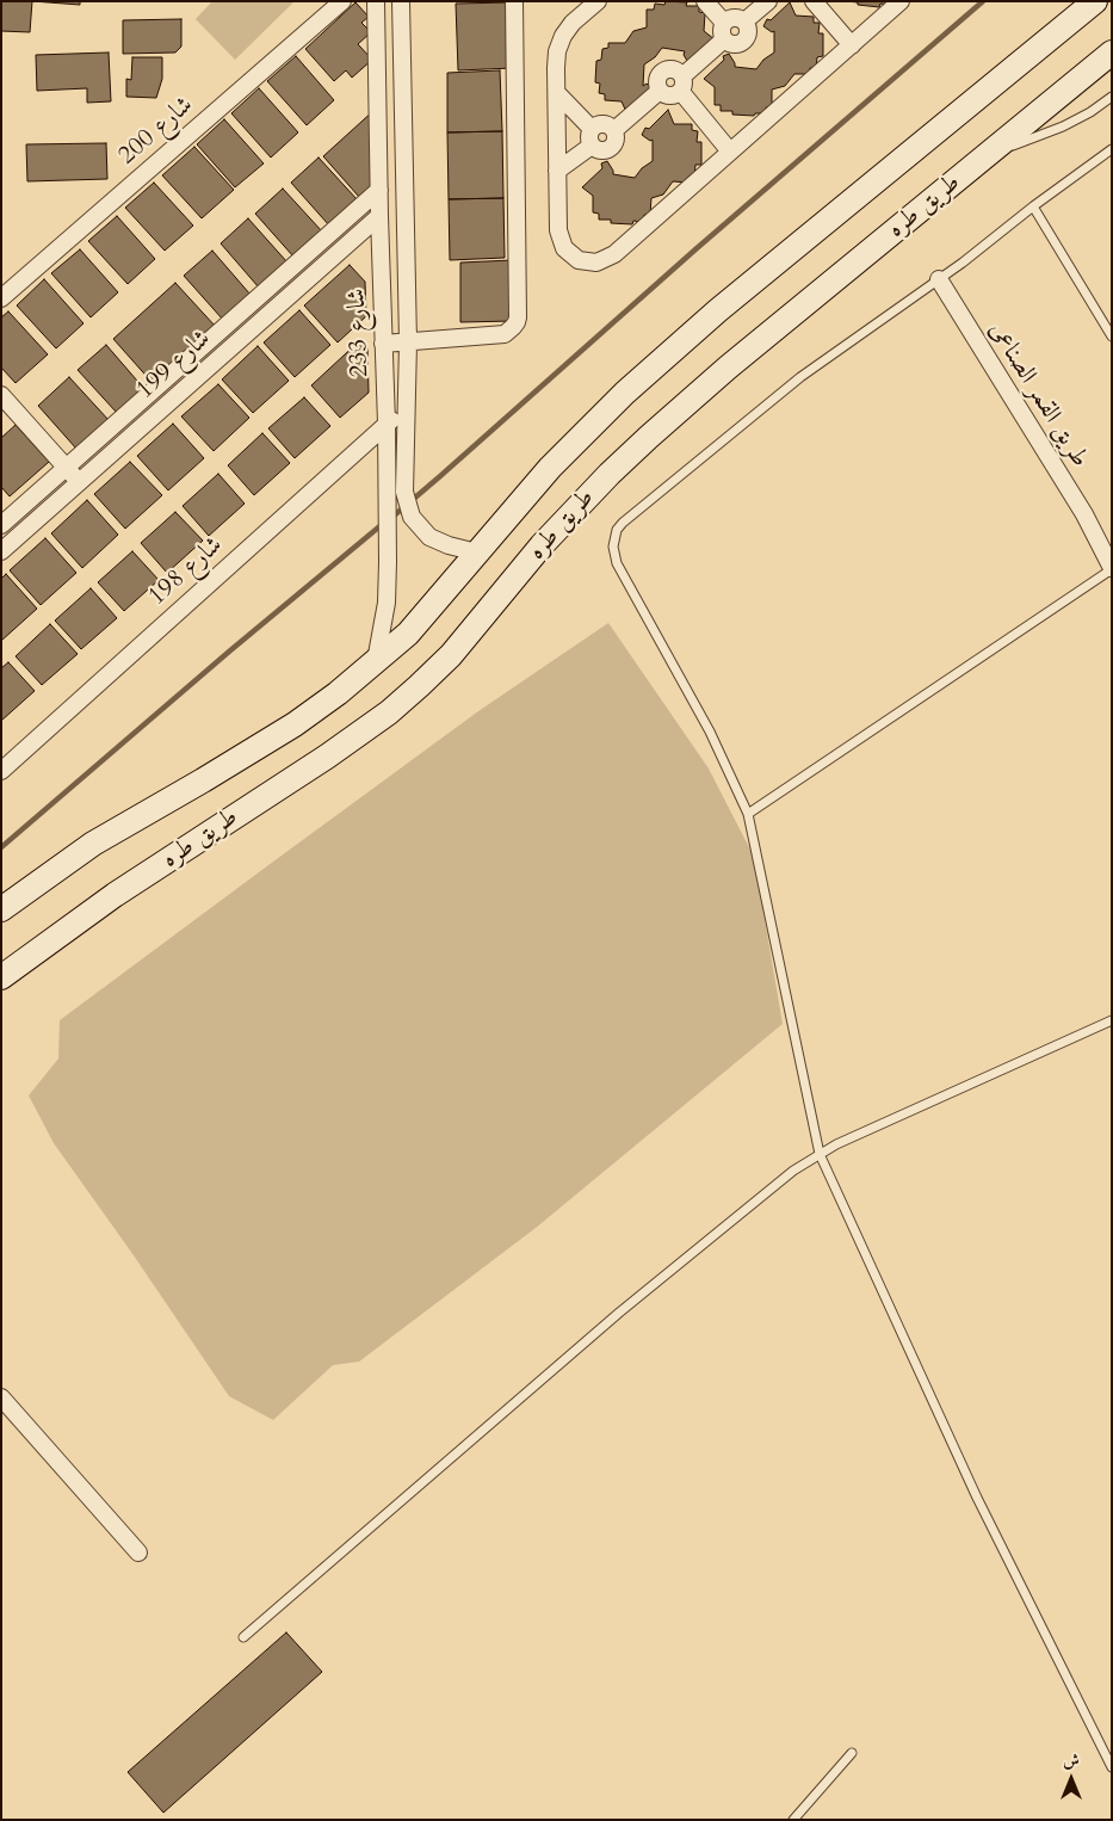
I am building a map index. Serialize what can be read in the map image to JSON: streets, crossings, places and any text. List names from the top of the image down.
{
  "streets": {
    "main road": ["طريق طره"],
    "street": [
      "شارع 200",
      "شارع 233",
      "شارع 199",
      "طريق القمر الصناعى",
      "شارع 198"
    ]
  },
  "crossings": [
    ["طريق طره", "شارع 233"],
    ["شارع 233", "شارع 199"],
    ["شارع 233", "شارع 198"]
  ],
  "north": "top"
}
